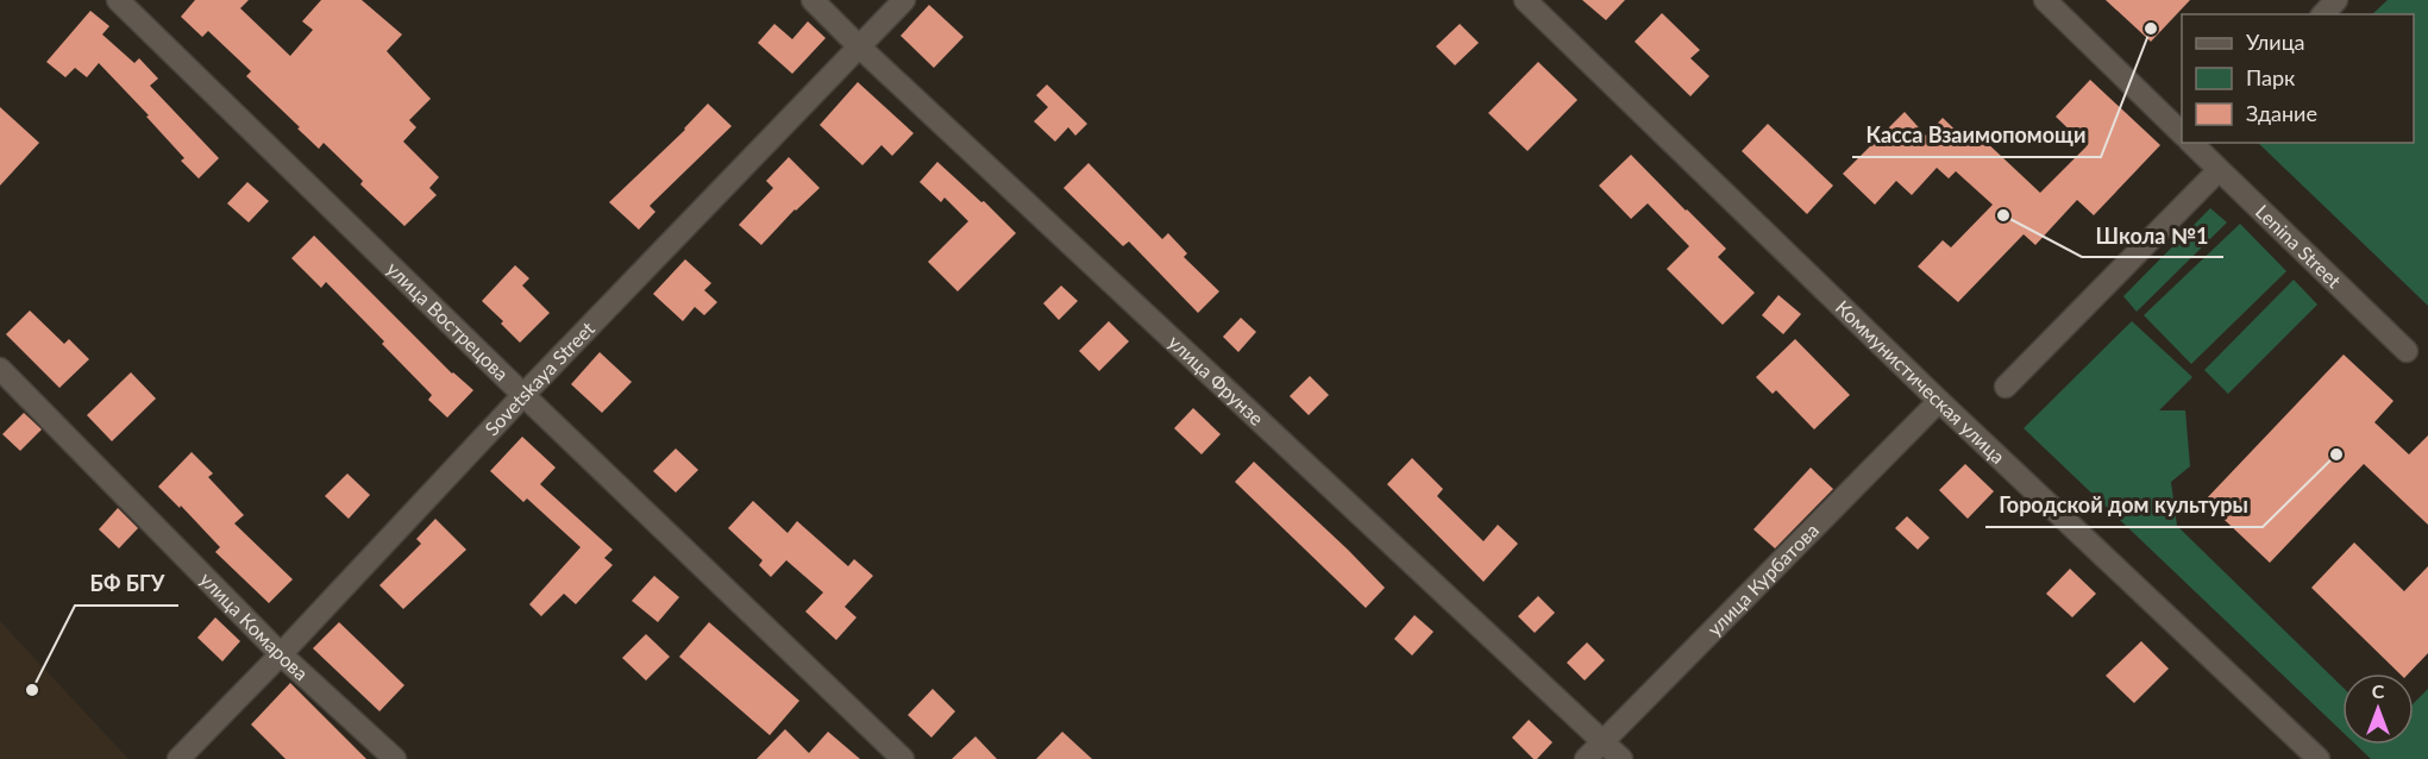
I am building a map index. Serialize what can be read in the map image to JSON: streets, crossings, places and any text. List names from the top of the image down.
{
  "streets": {
    "street": [
      "Lenina Street",
      "улица Вострецова",
      "Sovetskaya Street",
      "улица Фрунзе",
      "Коммунистическая улица",
      "улица Курбатова",
      "улица Комарова"
    ]
  },
  "crossings": [
    ["улица Вострецова", "Sovetskaya Street"],
    ["Sovetskaya Street", "улица Фрунзе"],
    ["Sovetskaya Street", "улица Комарова"],
    ["улица Фрунзе", "улица Курбатова"],
    ["Коммунистическая улица", "улица Курбатова"]
  ],
  "places": [
    "Касса Взаимопомощи",
    "Школа №1",
    "Городской дом культуры",
    "БФ БГУ"
  ],
  "legend": ["Улица", "Парк", "Здание"],
  "north": "top"
}
